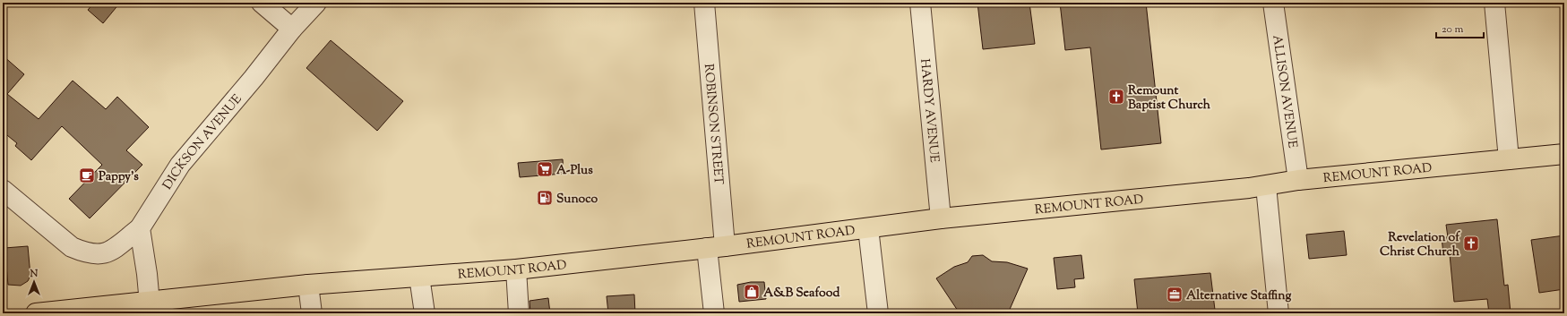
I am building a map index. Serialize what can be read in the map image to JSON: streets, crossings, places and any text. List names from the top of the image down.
{
  "streets": {
    "main road": ["REMOUNT ROAD"],
    "street": [
      "ALLISON AVENUE",
      "HARDY AVENUE",
      "ROBINSON STREET",
      "DICKSON AVENUE"
    ]
  },
  "crossings": [
    ["ALLISON AVENUE", "REMOUNT ROAD"],
    ["HARDY AVENUE", "REMOUNT ROAD"],
    ["ROBINSON STREET", "REMOUNT ROAD"]
  ],
  "places": {
    "church": ["Remount Baptist Church", "Revelation of Christ Church"],
    "supermarket": ["A-Plus"],
    "cafe": ["Pappy's"],
    "fuel station": ["Sunoco"],
    "shop": ["A&B Seafood"],
    "office": ["Alternative Staffing"]
  },
  "scale_bar": "20 m",
  "north": "top"
}
